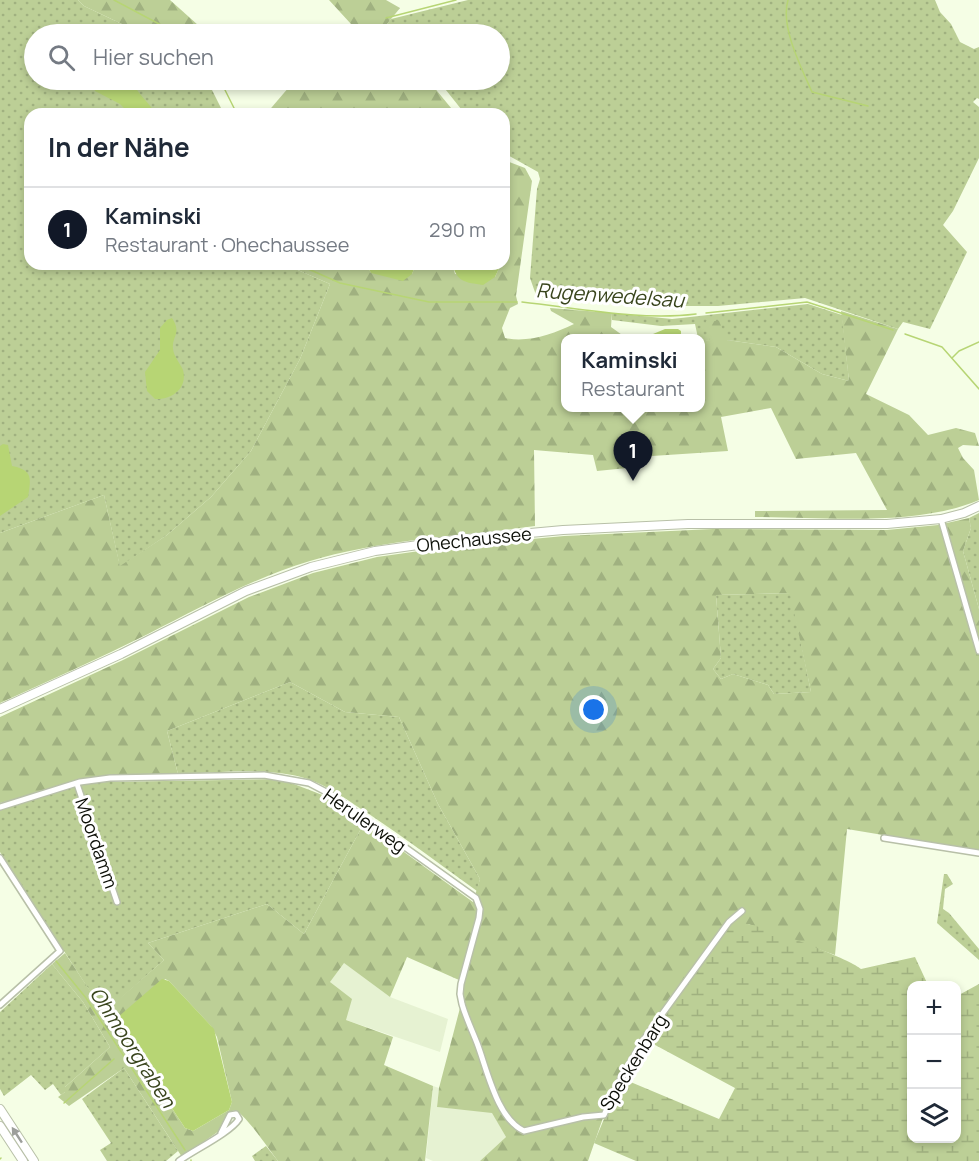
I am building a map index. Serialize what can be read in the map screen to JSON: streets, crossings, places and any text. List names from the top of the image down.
{
  "streets": {
    "main road": ["Ohechaussee"],
    "street": ["Herulerweg", "Moordamm", "Speckenbarg"]
  },
  "crossings": [
    ["Herulerweg", "Moordamm"],
    ["Herulerweg", "Speckenbarg"]
  ],
  "water": ["Rugenwedelsau", "Ohmoorgraben"],
  "page": {
    "search": "Hier suchen",
    "heading": "In der Nähe",
    "list": [
      {
        "mark": "1",
        "name": "Kaminski",
        "note": "Restaurant · Ohechaussee",
        "value": "290 m"
      }
    ],
    "popup": ["Kaminski", "Restaurant"],
    "pins": "1",
    "map_buttons": ["+", "−"]
  }
}
